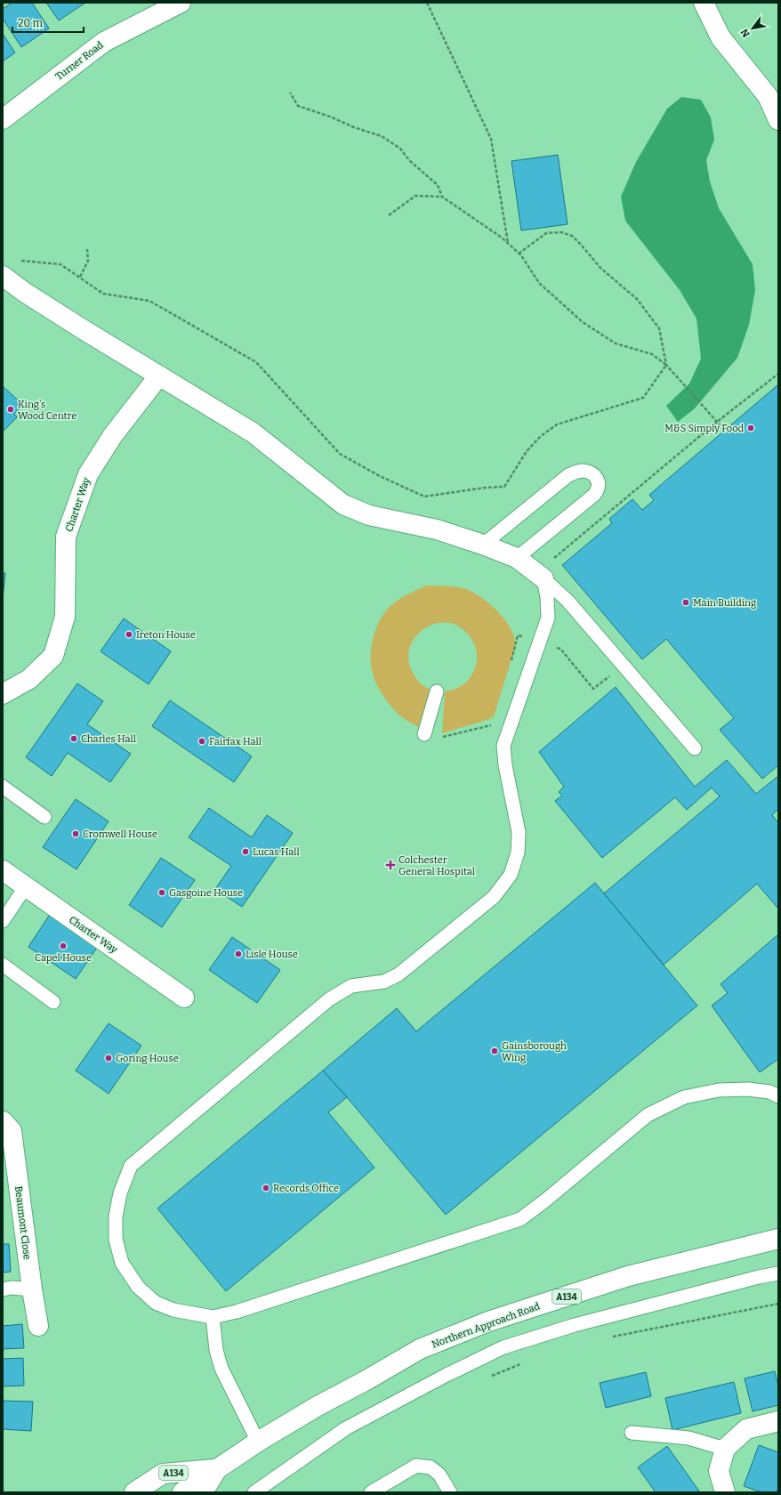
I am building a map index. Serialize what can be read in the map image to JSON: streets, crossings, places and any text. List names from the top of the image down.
{
  "streets": {
    "street": [
      "Turner Road",
      "Charter Way",
      "Beaumont Close",
      "A134",
      "Northern Approach Road"
    ]
  },
  "places": {
    "other": [
      "King's Wood Centre",
      "M&S Simply Food",
      "Main Building",
      "Ireton House",
      "Charles Hall",
      "Fairfax Hall",
      "Cromwell House",
      "Lucas Hall",
      "Gasgoine House",
      "Capel House",
      "Lisle House",
      "Gainsborough Wing",
      "Goring House",
      "Records Office"
    ],
    "health": ["Colchester General Hospital"]
  },
  "scale_bar": "20 m",
  "north": "bottom left"
}
